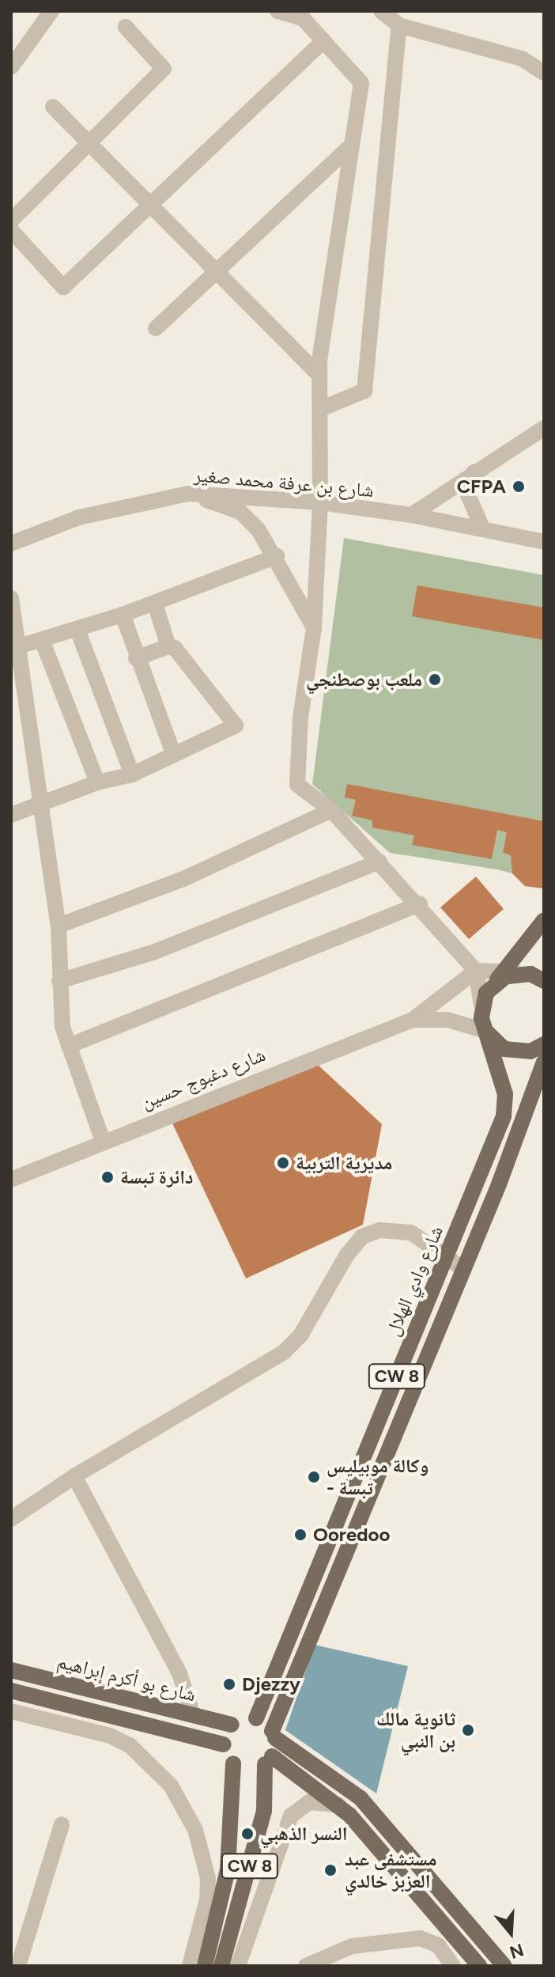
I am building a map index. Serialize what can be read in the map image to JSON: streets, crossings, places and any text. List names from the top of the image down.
{
  "streets": {
    "main road": ["شارع وادي الهلال", "CW 8", "شارع بو أكرم إبراهيم"],
    "street": ["شارع بن عرفة محمد صغير", "شارع دغبوج حسين"]
  },
  "crossings": [
    ["شارع وادي الهلال", "CW 8"],
    ["شارع وادي الهلال", "شارع بو أكرم إبراهيم"],
    ["CW 8", "شارع بو أكرم إبراهيم"]
  ],
  "places": [
    "CFPA",
    "ملعب بوصطنجي",
    "مديرية التربية",
    "دائرة تبسة",
    "وكالة موبيليس - تبسة",
    "Ooredoo",
    "Djezzy",
    "ثانوية مالك بن النبي",
    "النسر الذهبي",
    "مستشفى عبد العزبز خالدي"
  ],
  "north": "bottom"
}
